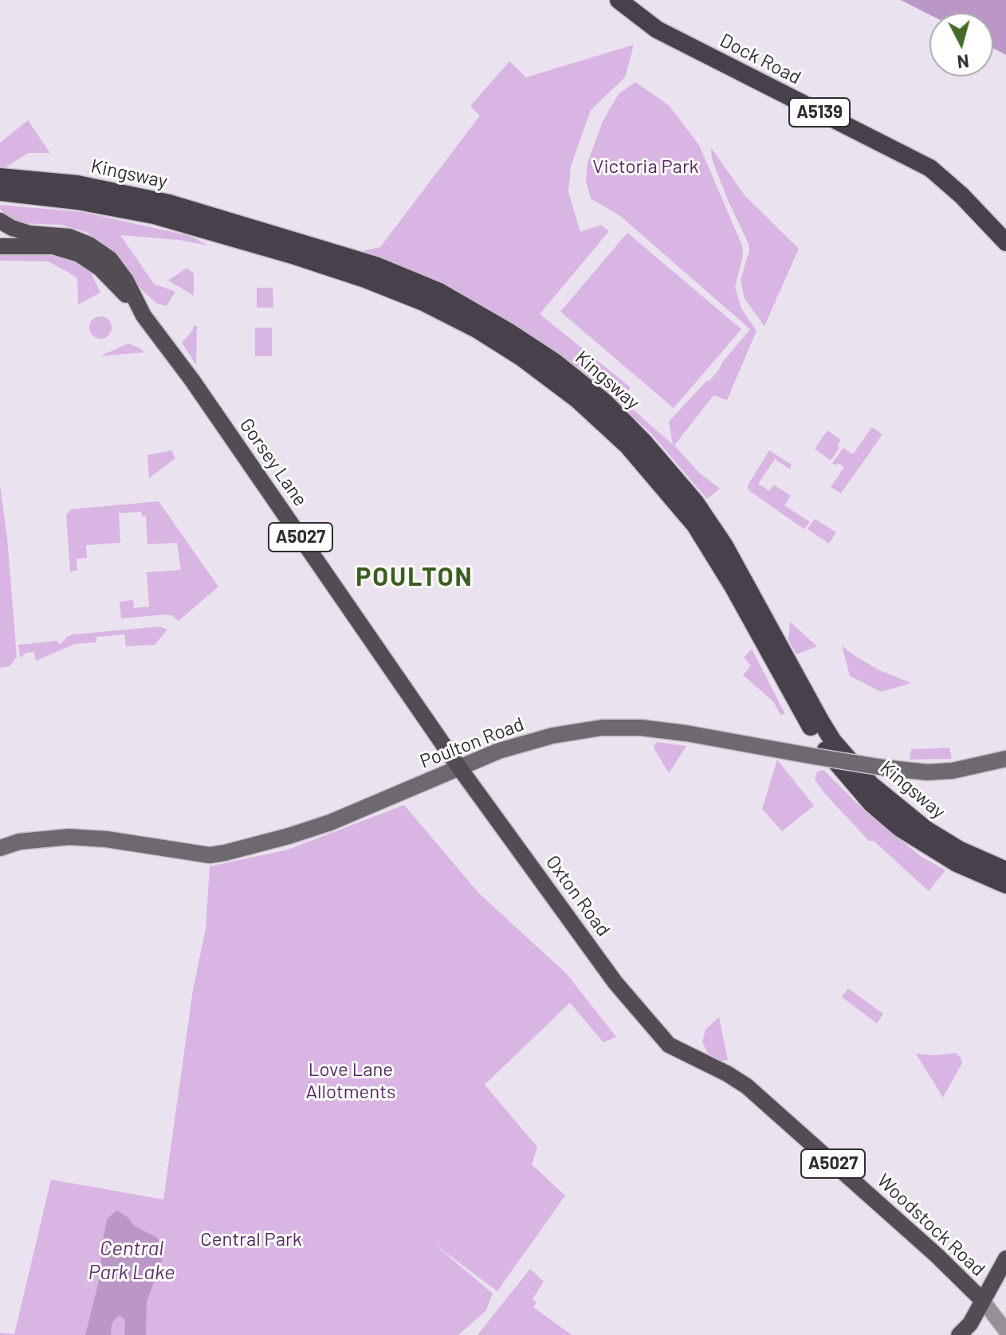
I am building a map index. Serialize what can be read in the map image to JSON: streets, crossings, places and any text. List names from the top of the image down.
{
  "streets": {
    "highway": ["Dock Road", "A5139", "Kingsway"],
    "main road": [
      "Gorsey Lane",
      "A5027",
      "Poulton Road",
      "Oxton Road",
      "Woodstock Road"
    ]
  },
  "crossings": [
    ["Gorsey Lane", "Poulton Road"],
    ["Gorsey Lane", "Oxton Road"],
    ["Poulton Road", "Oxton Road"],
    ["Oxton Road", "Woodstock Road"]
  ],
  "districts": ["POULTON"],
  "water": ["Central Park Lake"],
  "parks": ["Victoria Park", "Love Lane Allotments", "Central Park"],
  "north": "bottom"
}
